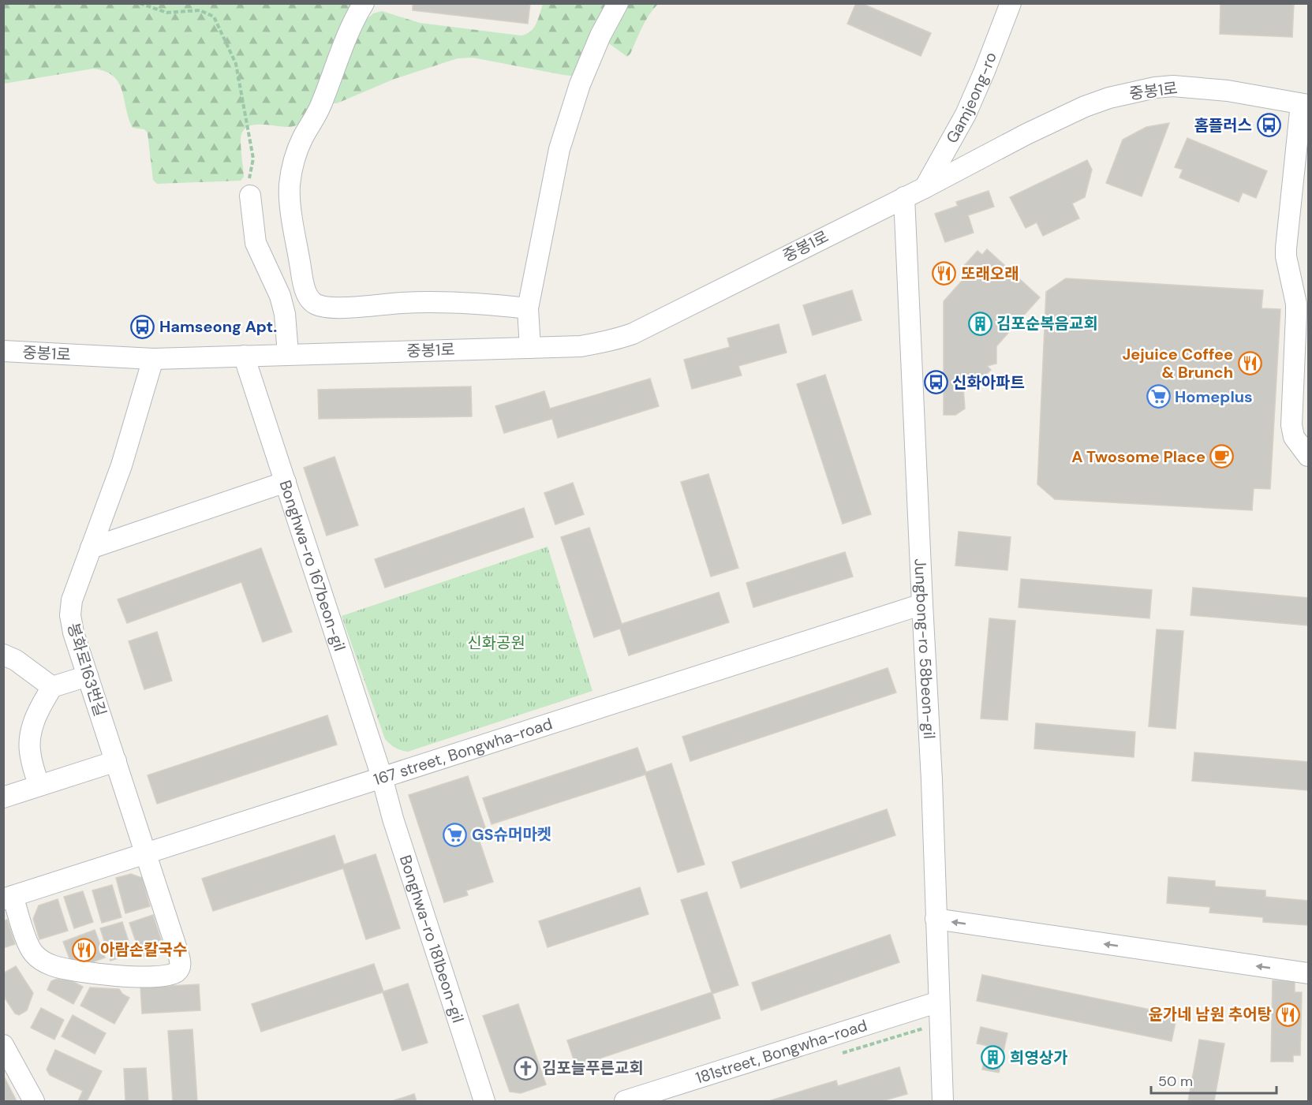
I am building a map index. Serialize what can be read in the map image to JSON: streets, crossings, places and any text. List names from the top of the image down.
{
  "streets": {
    "street": [
      "중봉1로",
      "Gamjeong-ro",
      "Bonghwa-ro 167beon-gil",
      "Jungbong-ro 58beon-gil",
      "봉화로163번길",
      "167 street, Bongwha-road",
      "Bonghwa-ro 181beon-gil",
      "181street, Bongwha-road"
    ]
  },
  "crossings": [
    ["중봉1로", "Gamjeong-ro"],
    ["중봉1로", "Bonghwa-ro 167beon-gil"],
    ["중봉1로", "Jungbong-ro 58beon-gil"],
    ["중봉1로", "봉화로163번길"],
    ["Bonghwa-ro 167beon-gil", "167 street, Bongwha-road"],
    ["Bonghwa-ro 167beon-gil", "Bonghwa-ro 181beon-gil"],
    ["Jungbong-ro 58beon-gil", "167 street, Bongwha-road"],
    ["Jungbong-ro 58beon-gil", "181street, Bongwha-road"],
    ["봉화로163번길", "167 street, Bongwha-road"],
    ["167 street, Bongwha-road", "Bonghwa-ro 181beon-gil"]
  ],
  "parks": ["신화공원"],
  "places": {
    "bus stop": ["홈플러스", "Hamseong Apt.", "신화아파트"],
    "restaurant": [
      "또래오래",
      "Jejuice Coffee & Brunch",
      "아람손칼국수",
      "윤가네 남원 추어탕"
    ],
    "building": ["김포순복음교회", "희영상가"],
    "supermarket": ["Homeplus", "GS슈머마켓"],
    "cafe": ["A Twosome Place"],
    "church": ["김포늘푸른교회"]
  },
  "scale_bar": "50 m"
}
